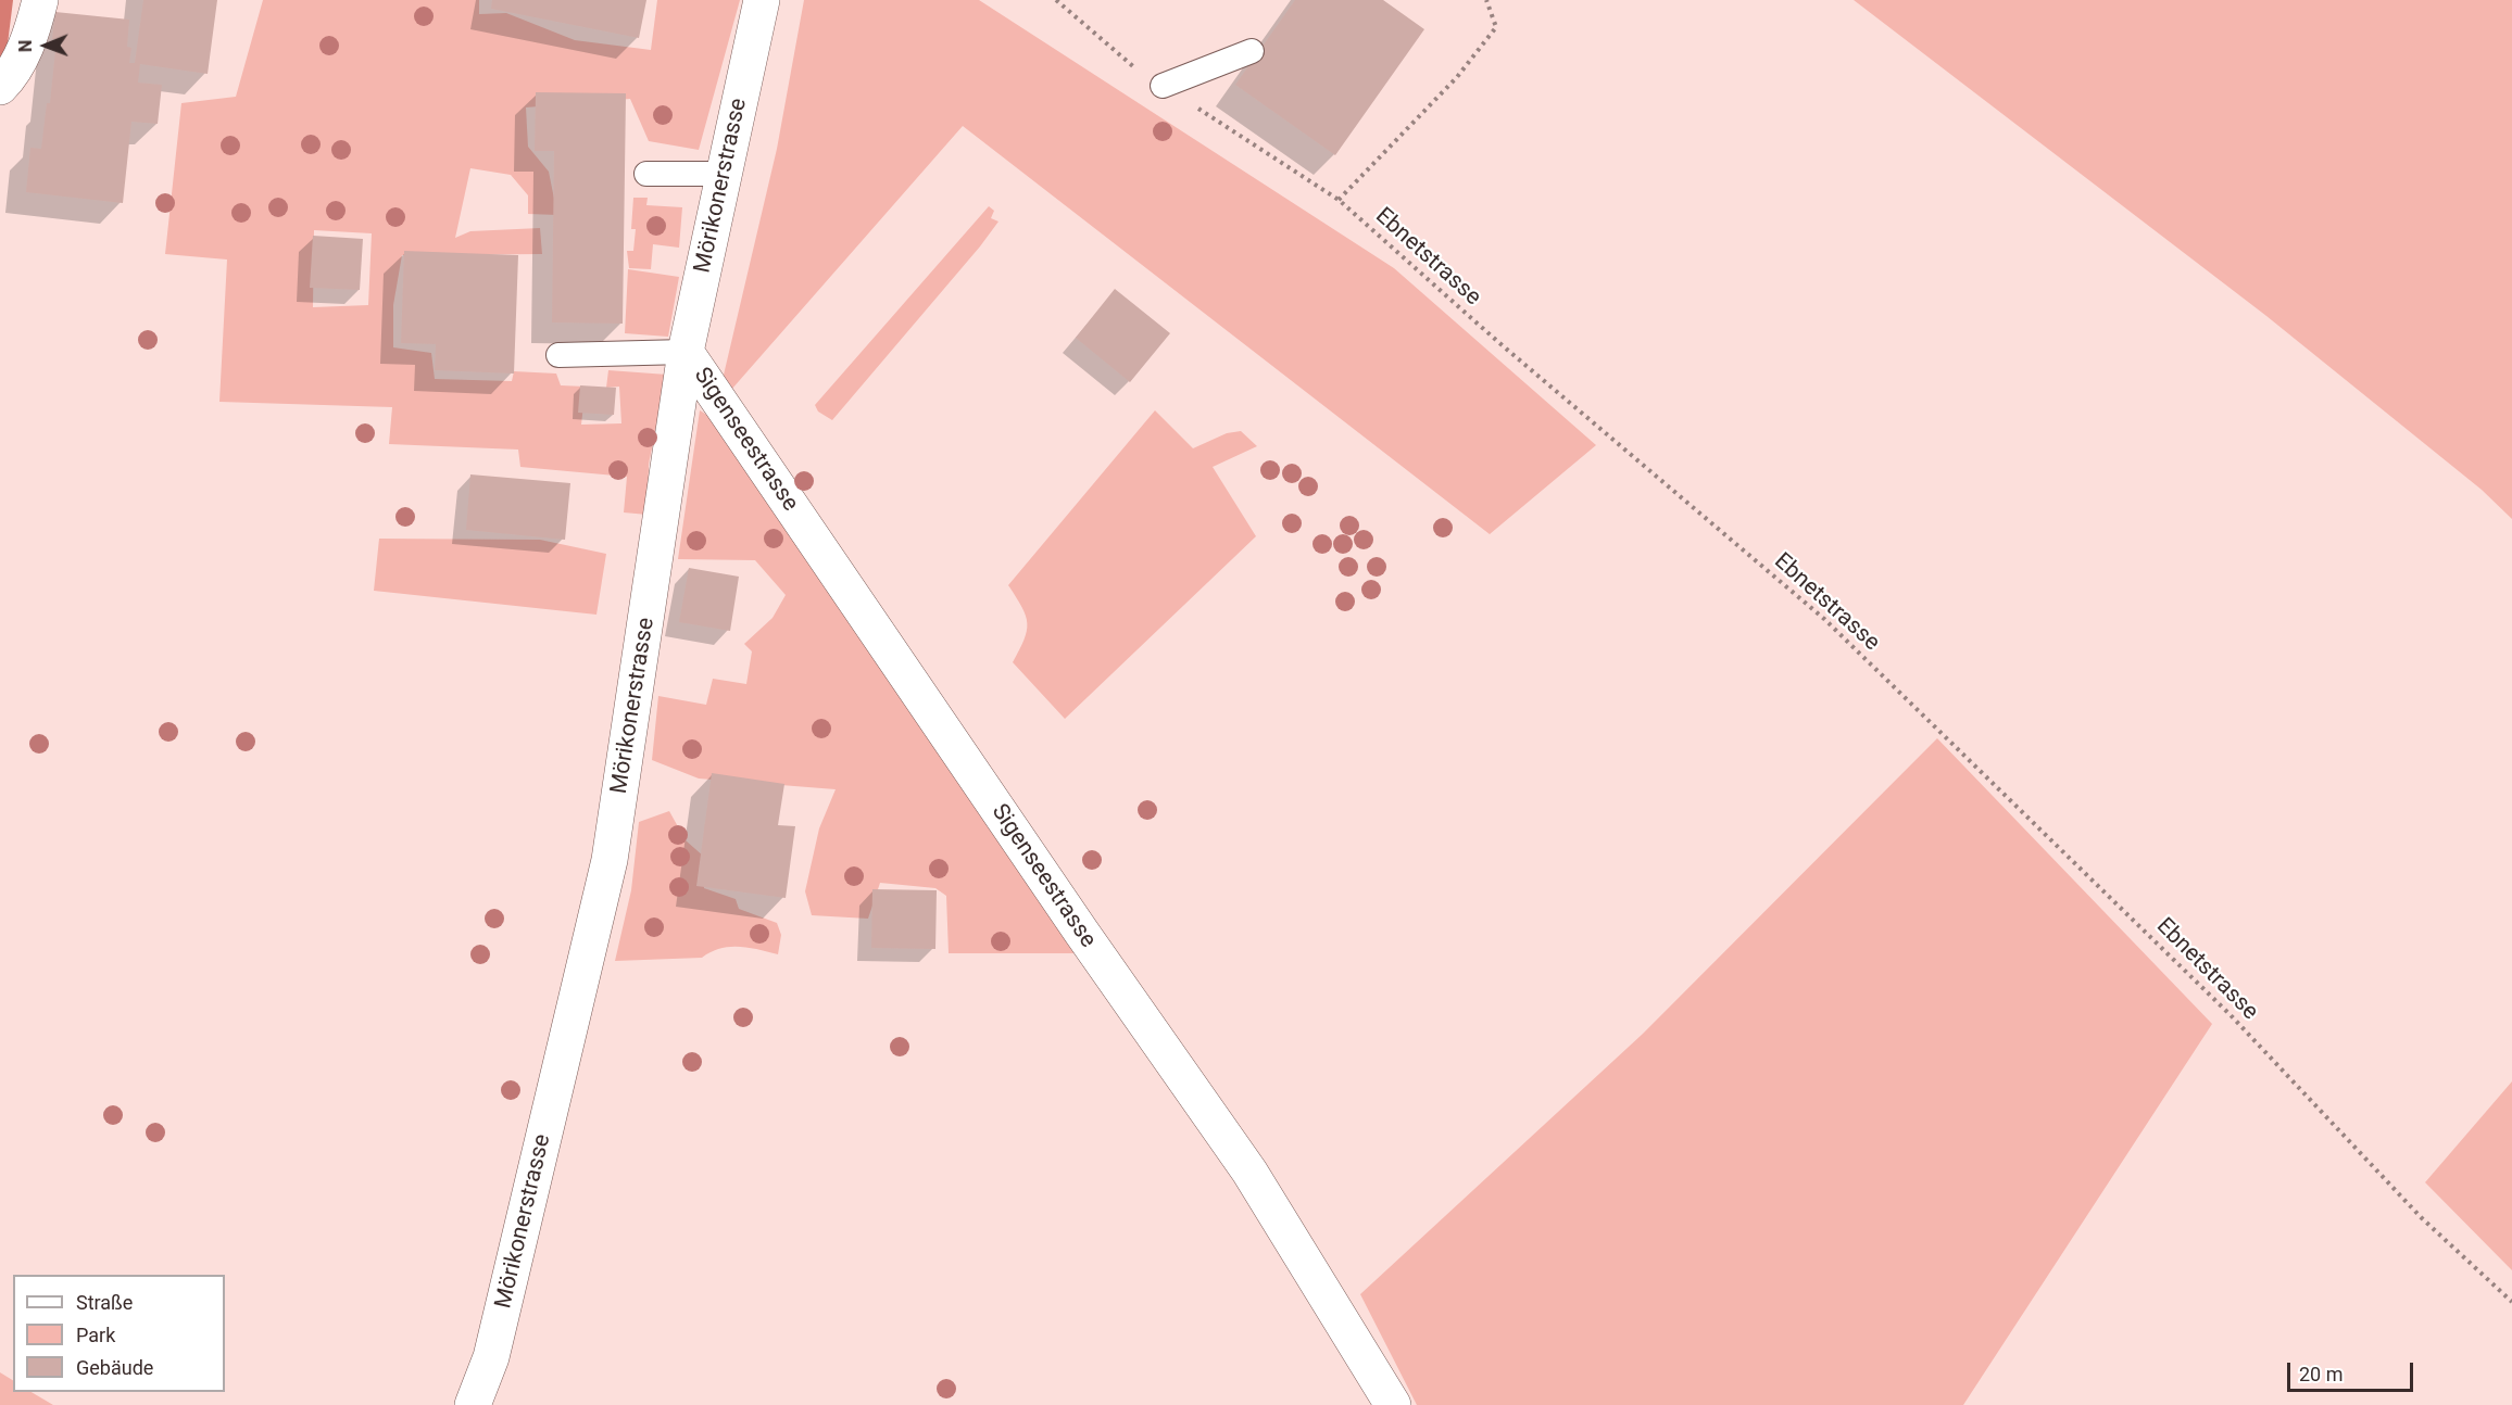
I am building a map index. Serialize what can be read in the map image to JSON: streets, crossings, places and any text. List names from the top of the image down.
{
  "streets": {
    "street": ["Mörikonerstrasse", "Sigenseestrasse"],
    "path": ["Ebnetstrasse"]
  },
  "crossings": [
    ["Mörikonerstrasse", "Sigenseestrasse"]
  ],
  "legend": ["Straße", "Park", "Gebäude"],
  "scale_bar": "20 m",
  "north": "left"
}
